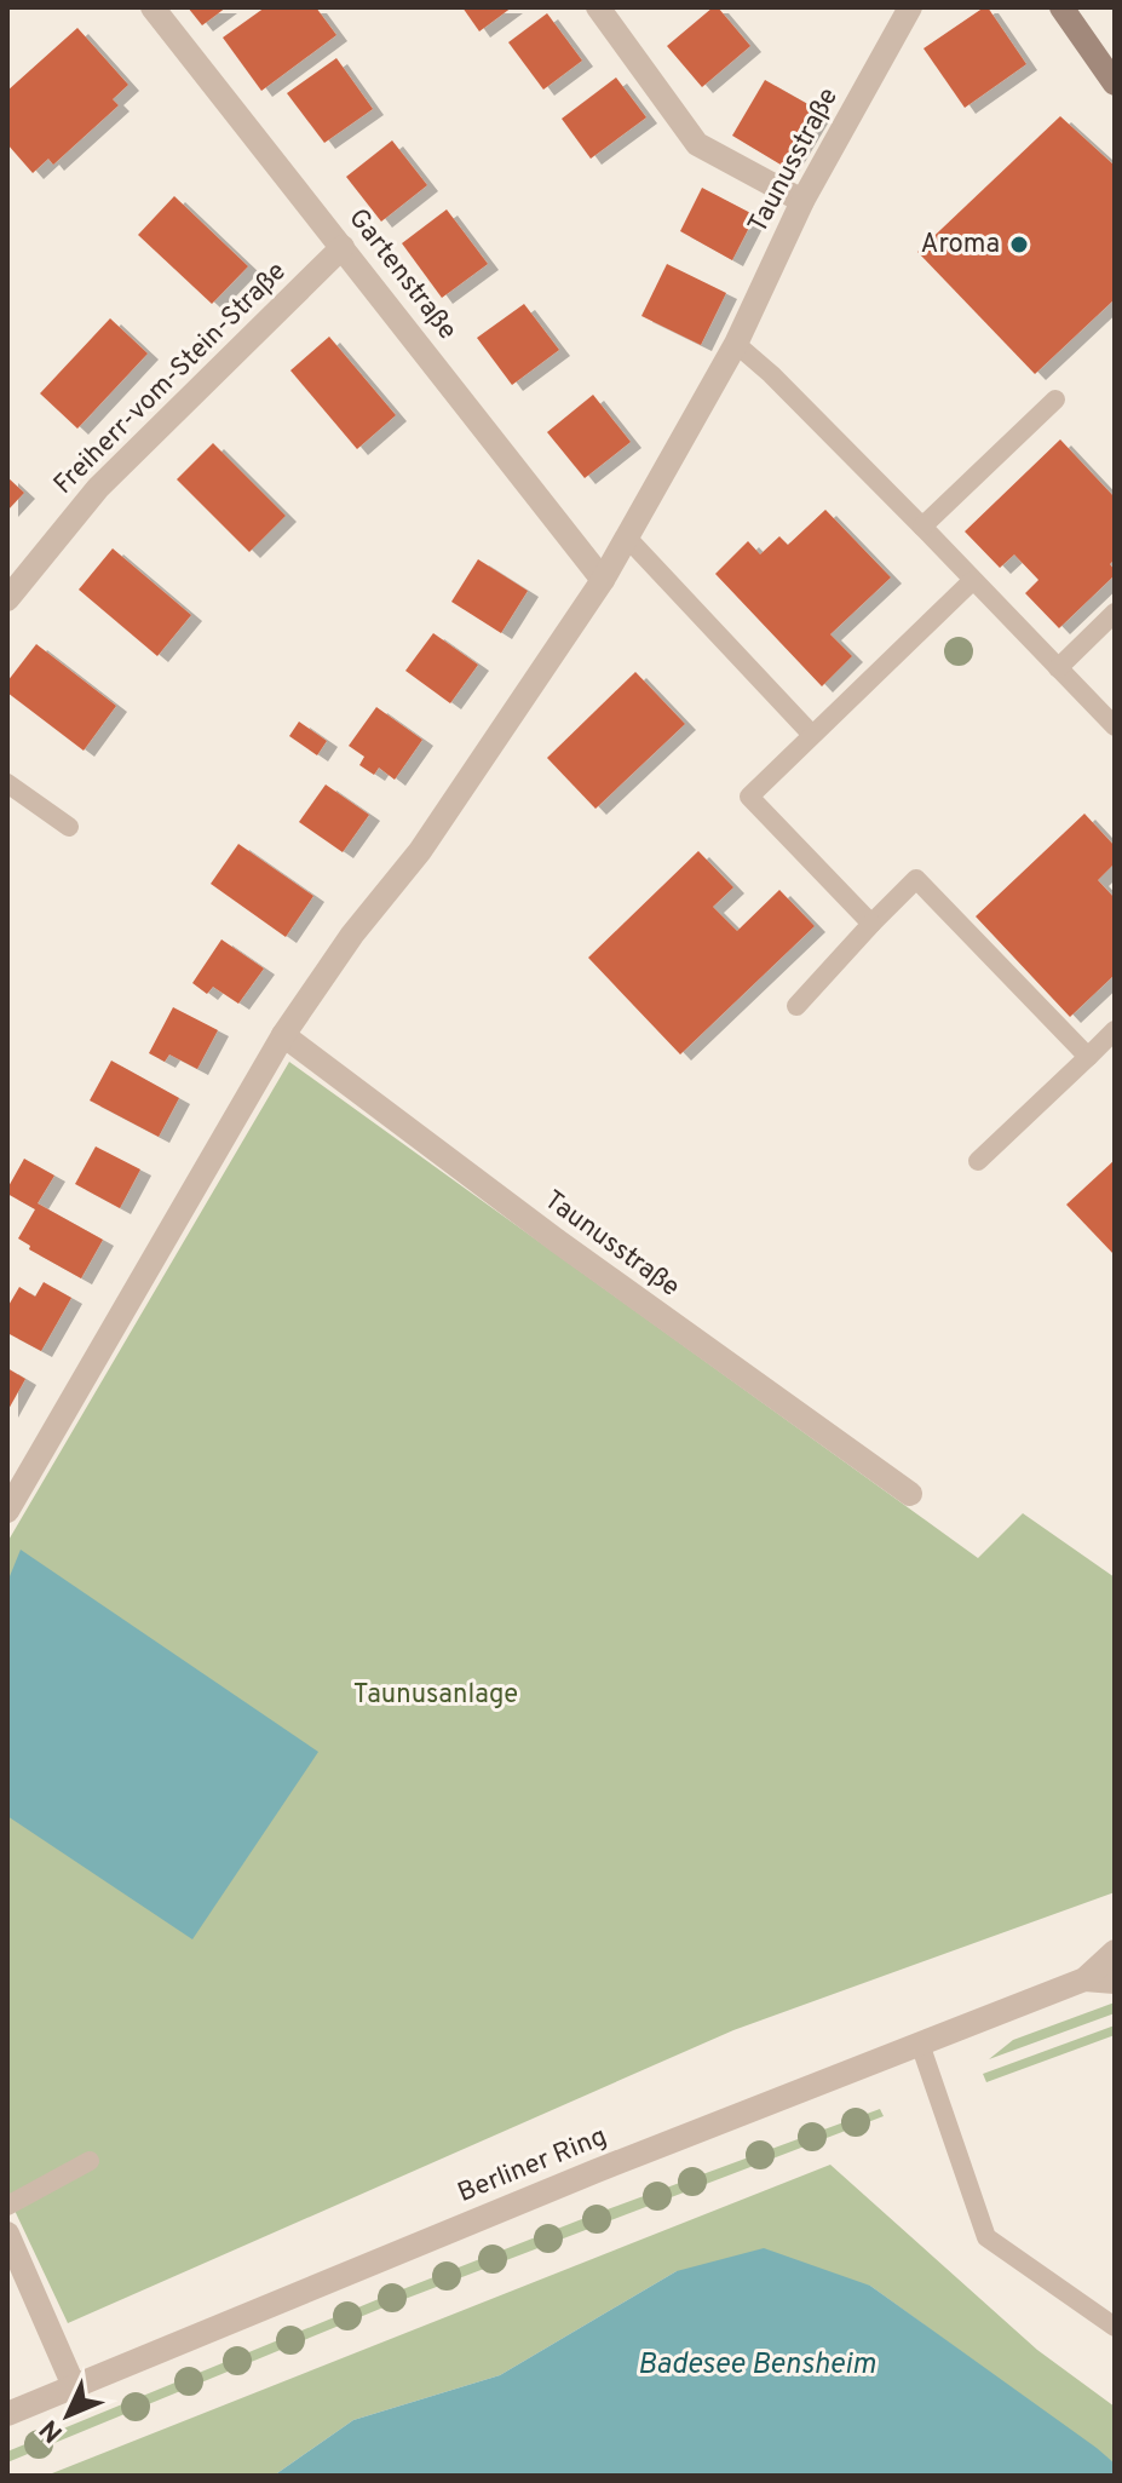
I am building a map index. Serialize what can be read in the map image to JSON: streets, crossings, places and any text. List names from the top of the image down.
{
  "streets": {
    "street": [
      "Taunusstraße",
      "Gartenstraße",
      "Freiherr-vom-Stein-Straße",
      "Berliner Ring"
    ]
  },
  "crossings": [
    ["Taunusstraße", "Gartenstraße"],
    ["Gartenstraße", "Freiherr-vom-Stein-Straße"]
  ],
  "water": ["Badesee Bensheim"],
  "parks": ["Taunusanlage"],
  "places": ["Aroma"],
  "north": "bottom left"
}
